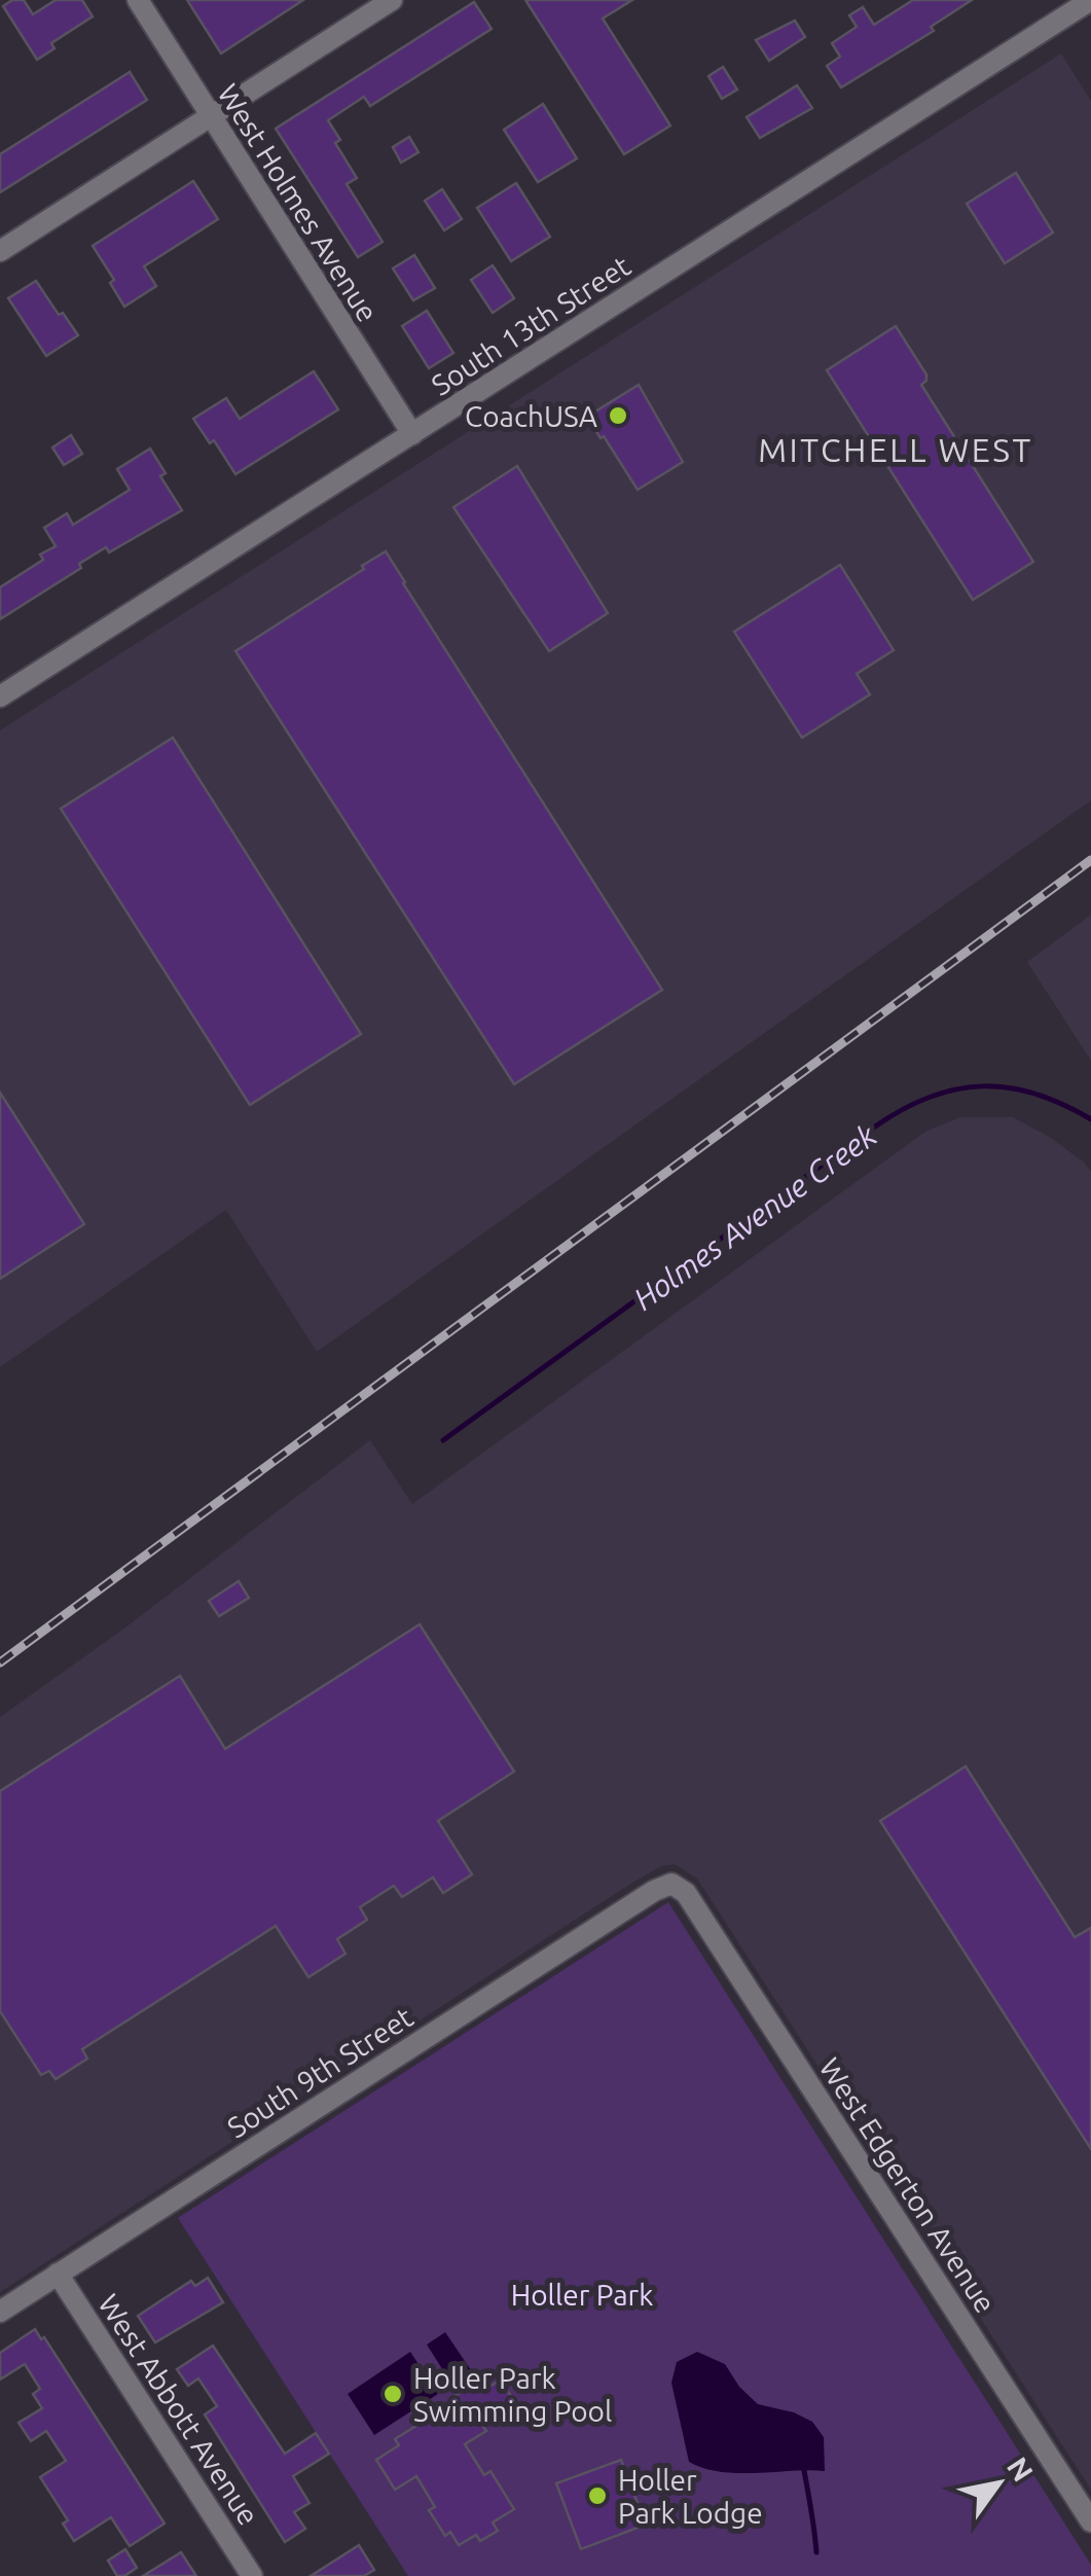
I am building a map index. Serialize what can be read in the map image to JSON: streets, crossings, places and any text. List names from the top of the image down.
{
  "streets": {
    "street": [
      "West Holmes Avenue",
      "South 13th Street",
      "South 9th Street",
      "West Edgerton Avenue",
      "West Abbott Avenue"
    ]
  },
  "crossings": [
    ["West Holmes Avenue", "South 13th Street"],
    ["South 9th Street", "West Edgerton Avenue"],
    ["South 9th Street", "West Abbott Avenue"]
  ],
  "districts": ["MITCHELL WEST"],
  "water": ["Holmes Avenue Creek"],
  "parks": ["Holler Park"],
  "places": ["CoachUSA", "Holler Park Swimming Pool", "Holler Park Lodge"],
  "north": "top right"
}
